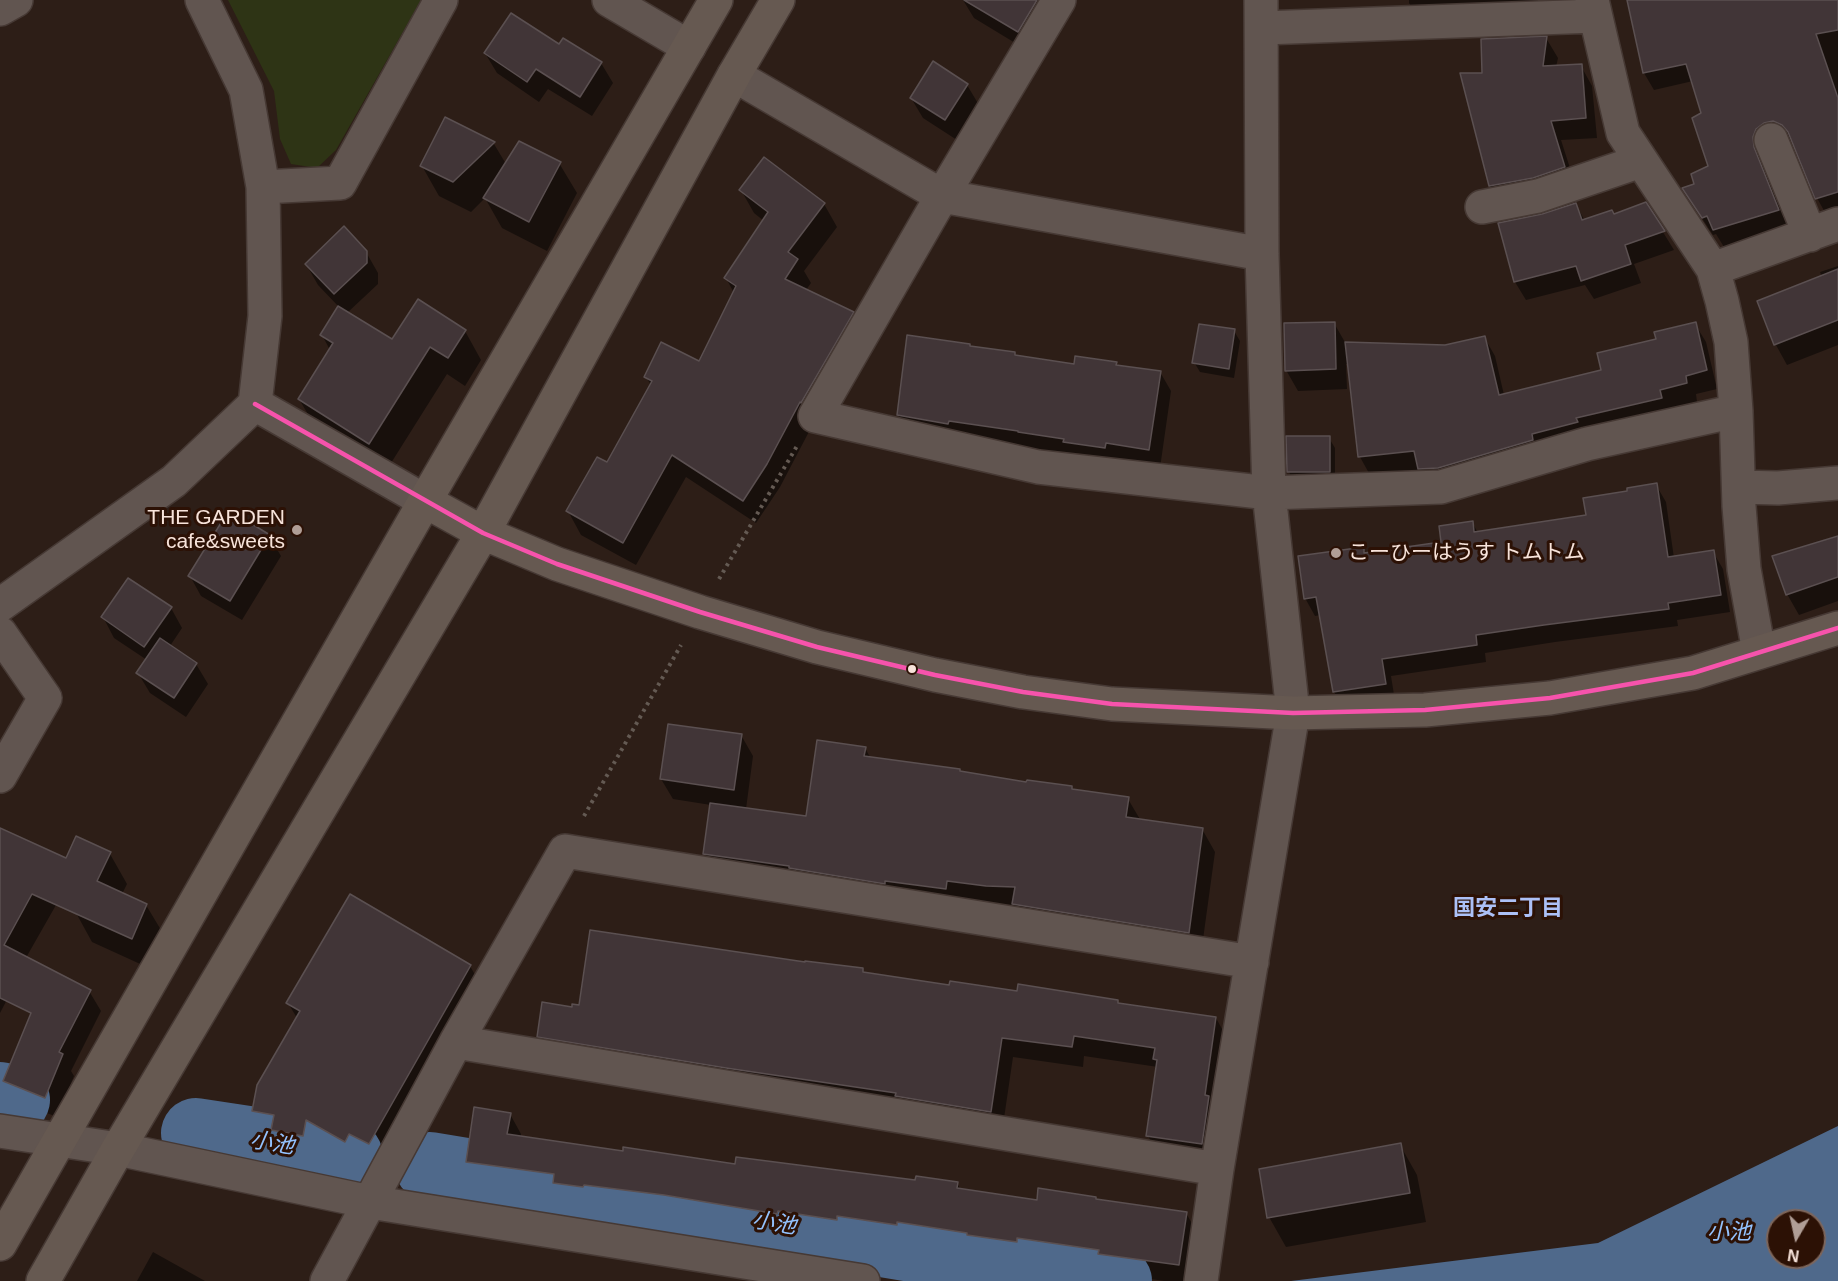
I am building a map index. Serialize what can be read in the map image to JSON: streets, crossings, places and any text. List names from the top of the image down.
{
  "districts": ["国安二丁目"],
  "water": ["小池"],
  "places": ["THE GARDEN cafe&sweets", "こーひーはうす トムトム"],
  "north": "bottom"
}
